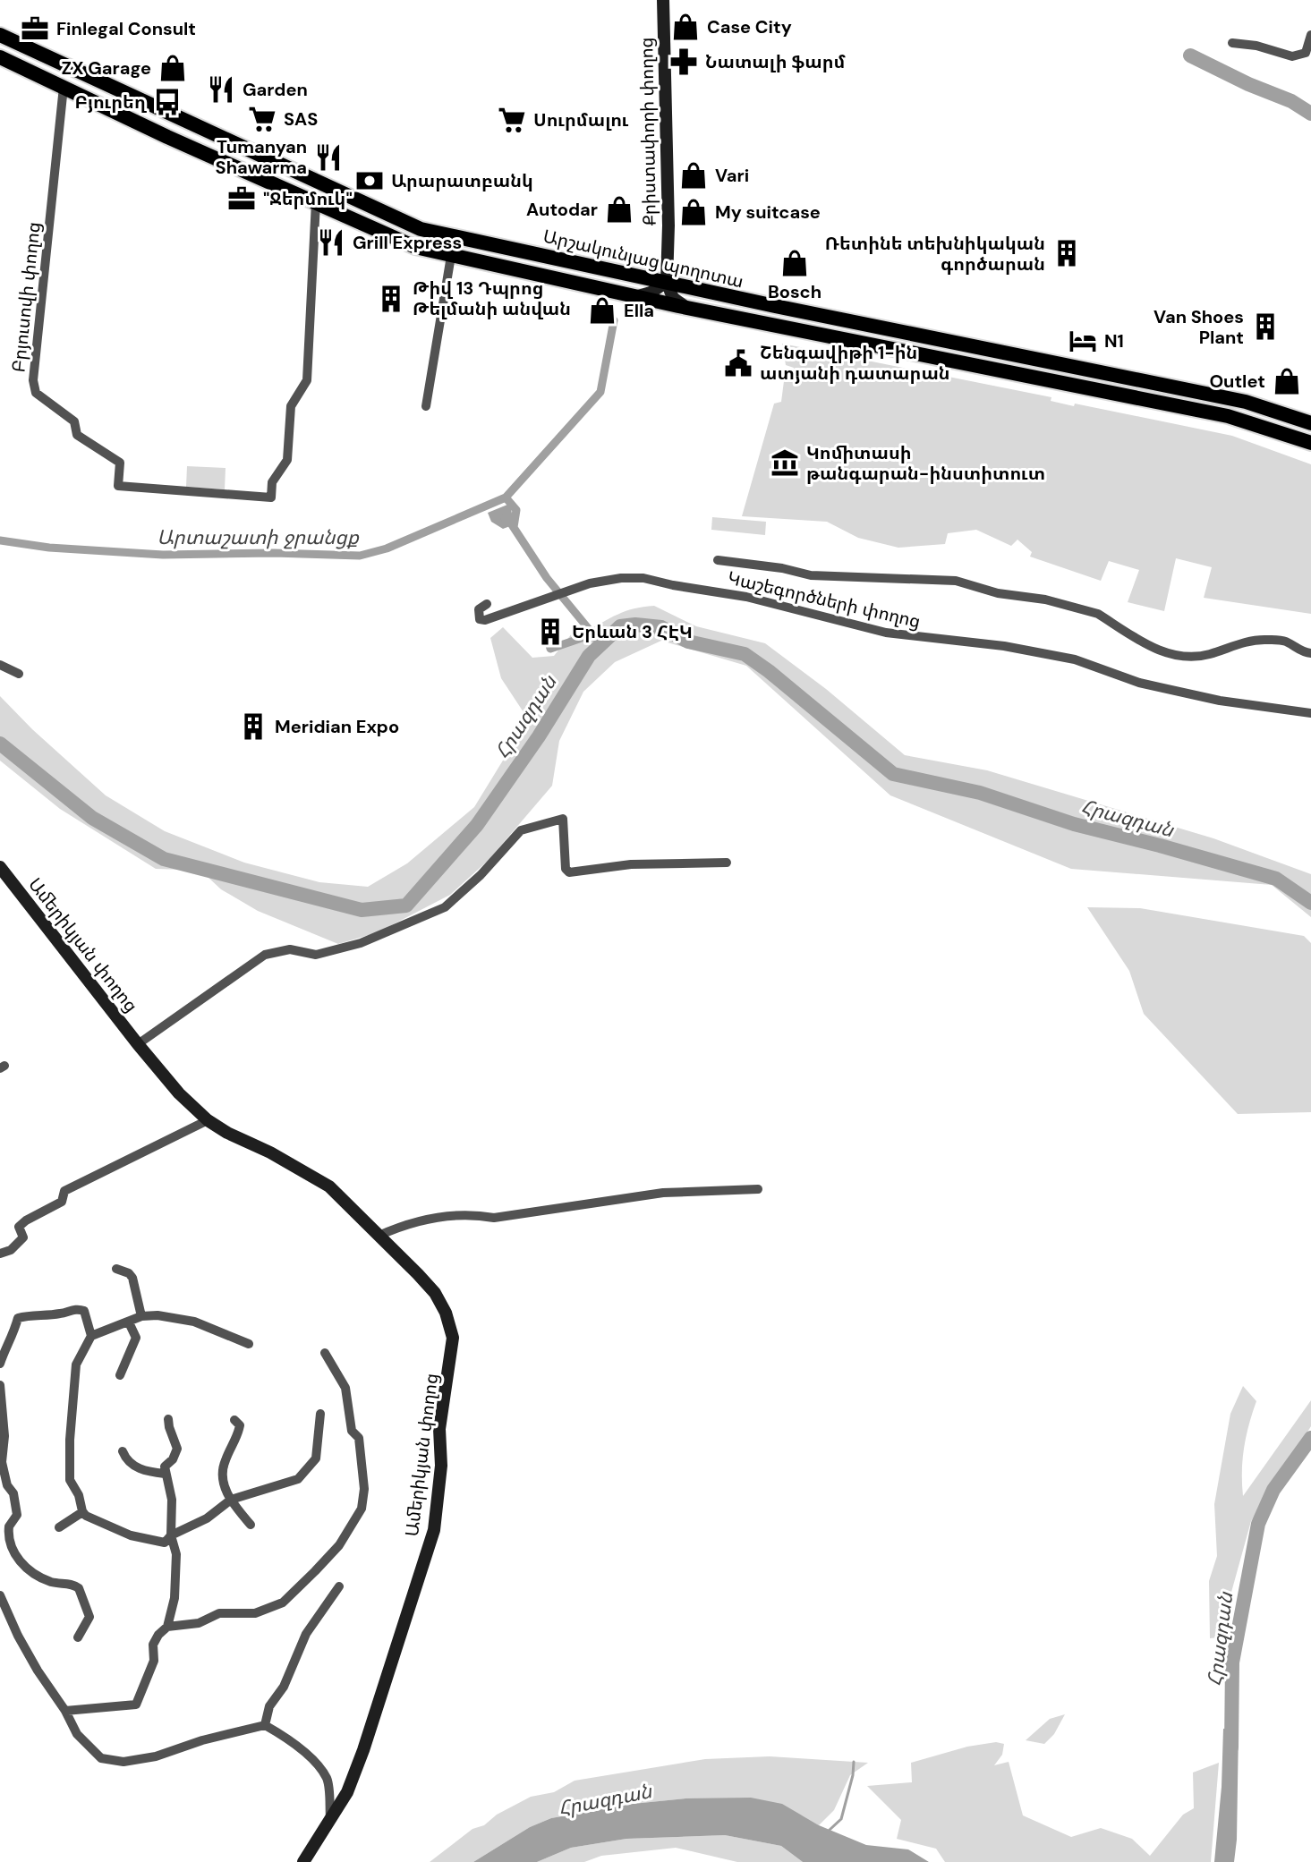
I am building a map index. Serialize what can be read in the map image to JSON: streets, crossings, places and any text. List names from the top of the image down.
{
  "streets": {
    "main road": ["Արշակունյաց պողոտա"],
    "street": [
      "Քրիստափորի փողոց",
      "Բրյուսովի փողոց",
      "Կաշեգործների փողոց",
      "Ամերիկյան փողոց"
    ]
  },
  "crossings": [
    ["Քրիստափորի փողոց", "Արշակունյաց պողոտա"],
    ["Արշակունյաց պողոտա", "Բրյուսովի փողոց"]
  ],
  "water": ["Արտաշատի ջրանցք", "Հրազդան"],
  "places": {
    "shop": [
      "Case City",
      "ZX Garage",
      "Vari",
      "Autodar",
      "My suitcase",
      "Bosch",
      "Ella",
      "Outlet"
    ],
    "office": ["Finlegal Consult", "\"Ջերմուկ\""],
    "pharmacy": ["Նատալի ֆարմ"],
    "restaurant": ["Garden", "Tumanyan Shawarma", "Grill Express"],
    "bus stop": ["Բյուրեղ"],
    "supermarket": ["SAS", "Սուրմալու"],
    "bank": ["Արարատբանկ"],
    "building": [
      "Ռետինե տեխնիկական գործարան",
      "Թիվ 13 Դպրոց Թելմանի անվան",
      "Van Shoes Plant",
      "Երևան 3 ՀԷԿ",
      "Meridian Expo"
    ],
    "hotel": ["N1"],
    "public building": ["Շենգավիթի 1-ին ատյանի դատարան"],
    "museum": ["Կոմիտասի թանգարան-ինստիտուտ"]
  }
}
